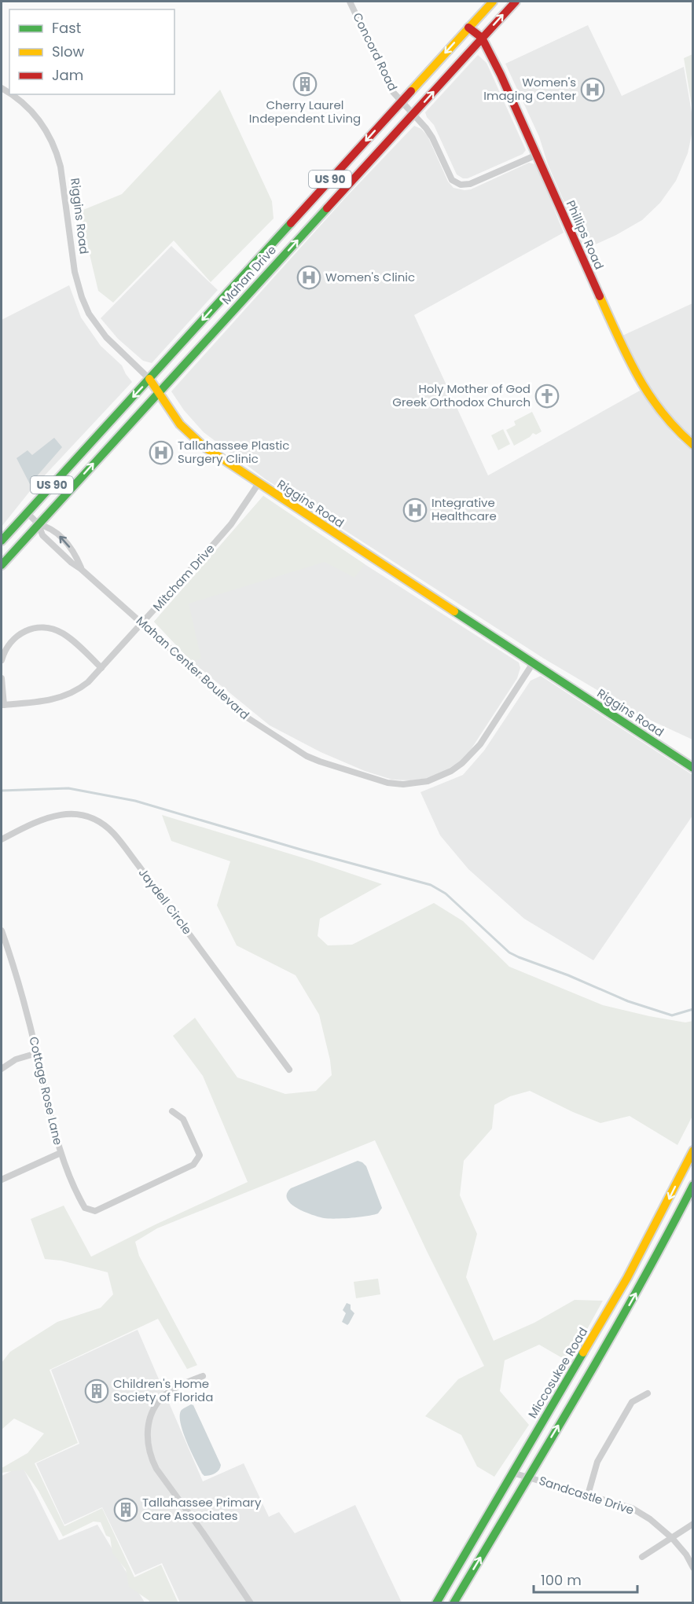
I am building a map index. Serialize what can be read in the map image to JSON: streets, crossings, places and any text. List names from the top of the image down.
{
  "streets": {
    "street": [
      "Concord Road",
      "US 90",
      "Riggins Road",
      "Phillips Road",
      "Mahan Drive",
      "Mitcham Drive",
      "Mahan Center Boulevard",
      "Jaydell Circle",
      "Cottage Rose Lane",
      "Miccosukee Road",
      "Sandcastle Drive"
    ]
  },
  "crossings": [
    ["Concord Road", "Phillips Road"],
    ["Concord Road", "Mahan Drive"],
    ["Riggins Road", "Mahan Drive"],
    ["Riggins Road", "Mitcham Drive"],
    ["Riggins Road", "Mahan Center Boulevard"],
    ["Phillips Road", "Mahan Drive"],
    ["Mahan Drive", "Mahan Center Boulevard"],
    ["Mitcham Drive", "Mahan Center Boulevard"],
    ["Miccosukee Road", "Sandcastle Drive"]
  ],
  "places": {
    "building": ["Cherry Laurel Independent Living", "Children's Home Society of Florida", "Tallahassee Primary Care Associates"],
    "hospital": [
      "Women's Imaging Center",
      "Women's Clinic",
      "Tallahassee Plastic Surgery Clinic",
      "Integrative Healthcare"
    ],
    "church": ["Holy Mother of God Greek Orthodox Church"]
  },
  "legend": ["Fast", "Slow", "Jam"],
  "scale_bar": "100 m"
}
